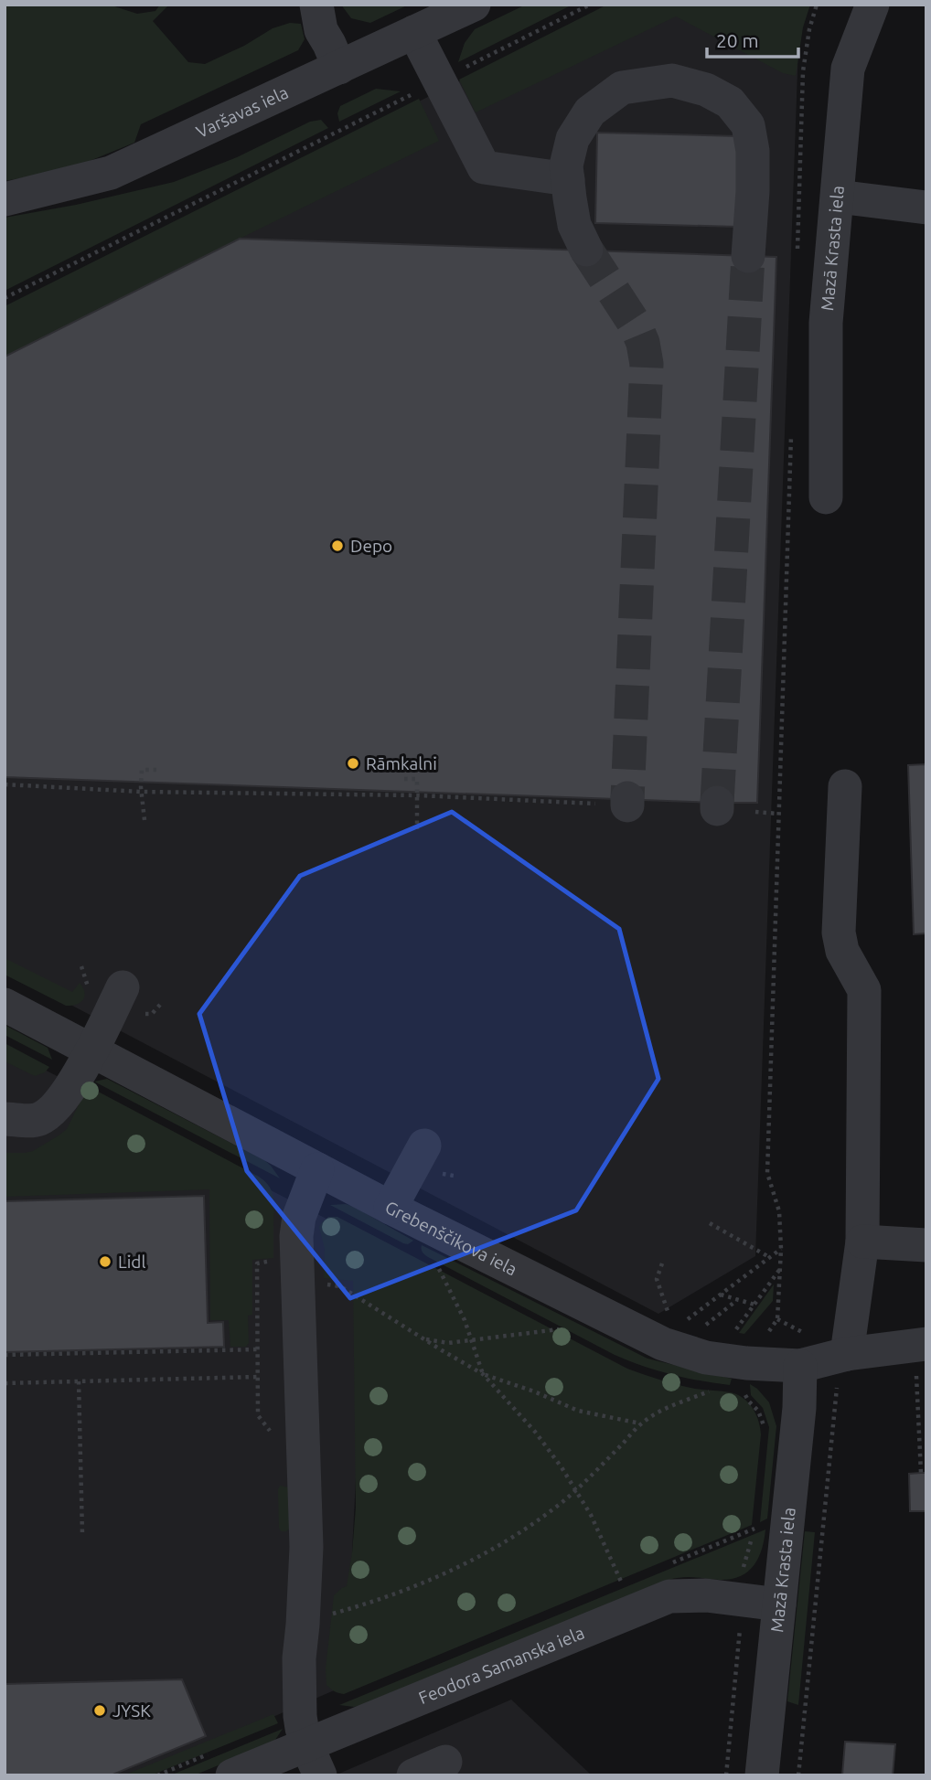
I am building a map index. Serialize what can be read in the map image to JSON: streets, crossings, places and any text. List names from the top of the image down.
{
  "streets": {
    "street": [
      "Varšavas iela",
      "Mazā Krasta iela",
      "Grebenščikova iela",
      "Feodora Samanska iela"
    ]
  },
  "crossings": [
    ["Mazā Krasta iela", "Grebenščikova iela"],
    ["Mazā Krasta iela", "Feodora Samanska iela"]
  ],
  "places": [
    "Depo",
    "Rāmkalni",
    "Lidl",
    "JYSK"
  ],
  "scale_bar": "20 m"
}
